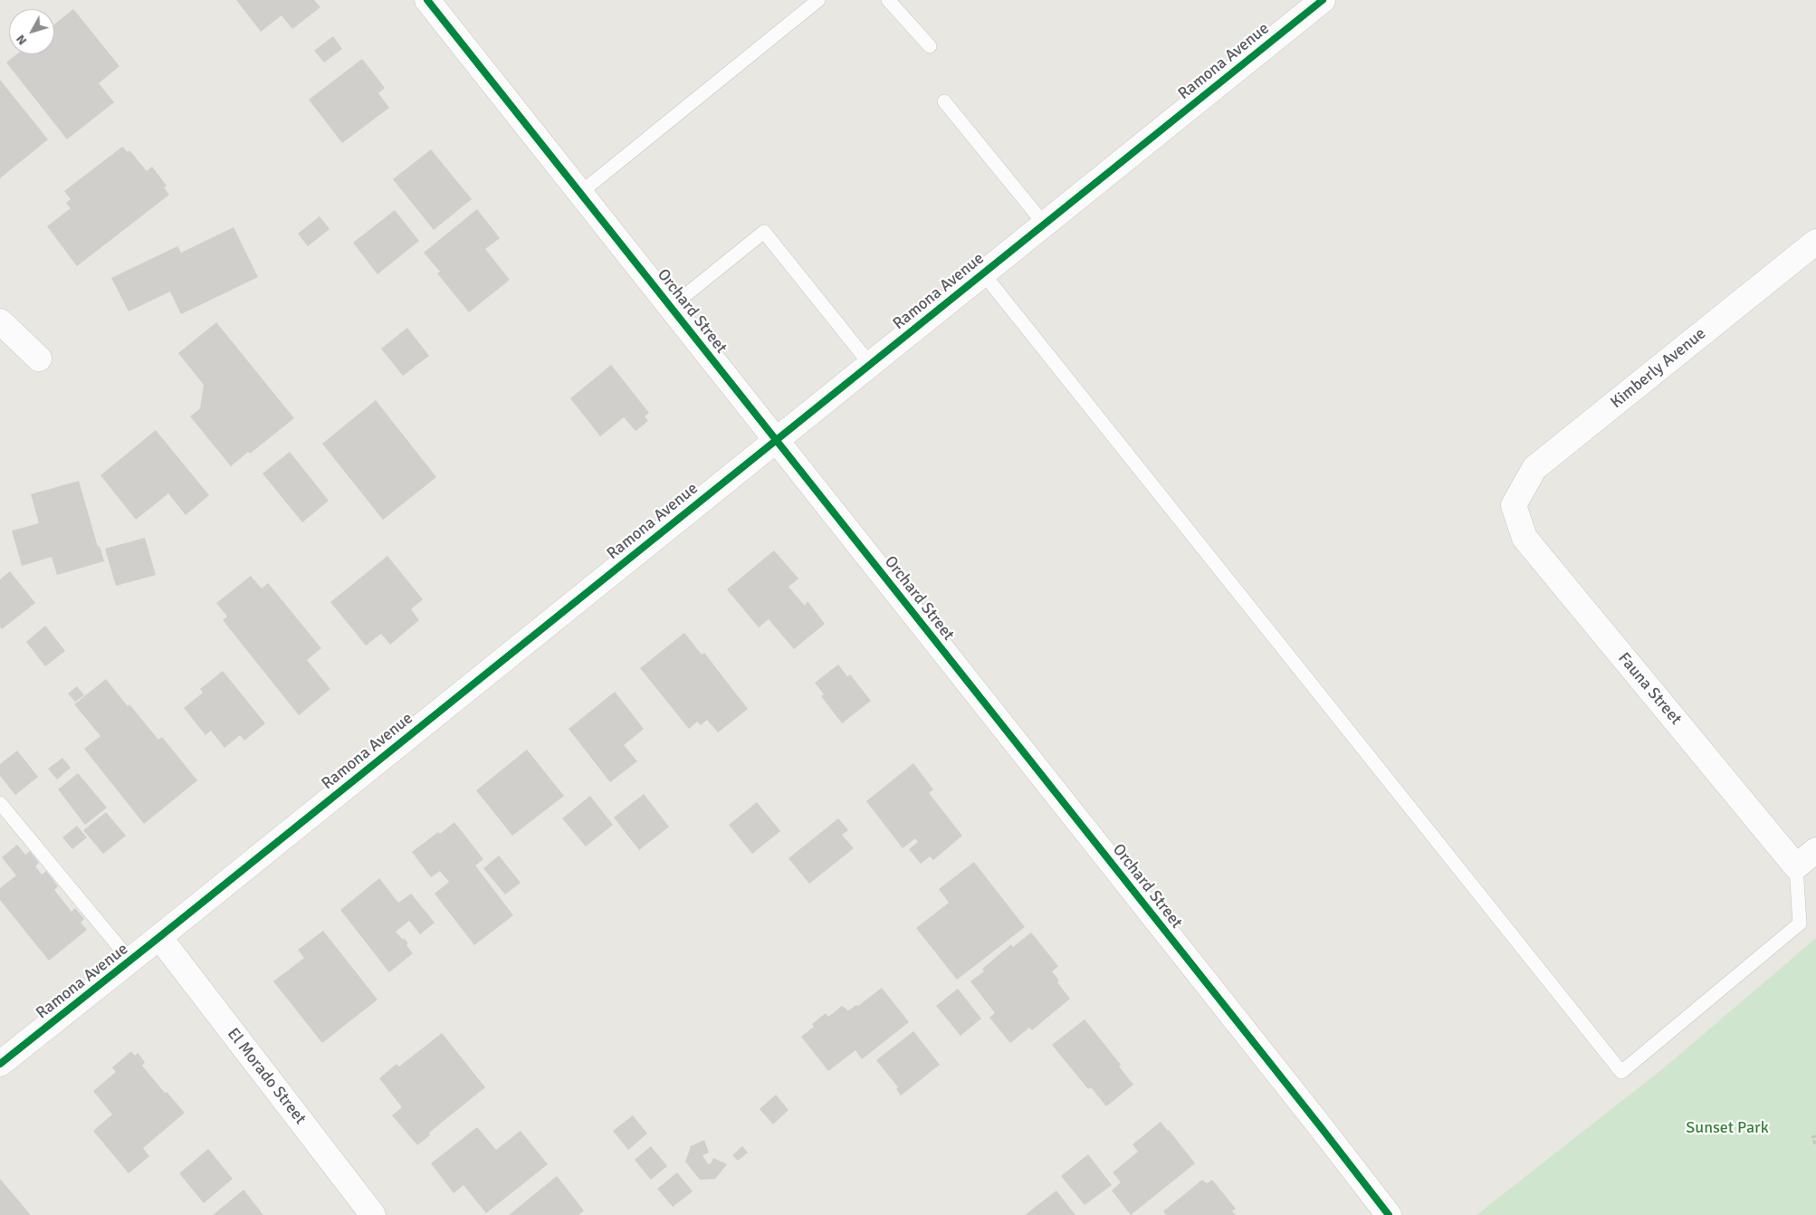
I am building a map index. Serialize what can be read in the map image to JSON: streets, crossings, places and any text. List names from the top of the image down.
{
  "streets": {
    "street": [
      "Ramona Avenue",
      "Orchard Street",
      "Kimberly Avenue",
      "Fauna Street",
      "El Morado Street"
    ]
  },
  "crossings": [
    ["Ramona Avenue", "Orchard Street"],
    ["Ramona Avenue", "El Morado Street"],
    ["Kimberly Avenue", "Fauna Street"]
  ],
  "parks": ["Sunset Park"],
  "north": "bottom left"
}
